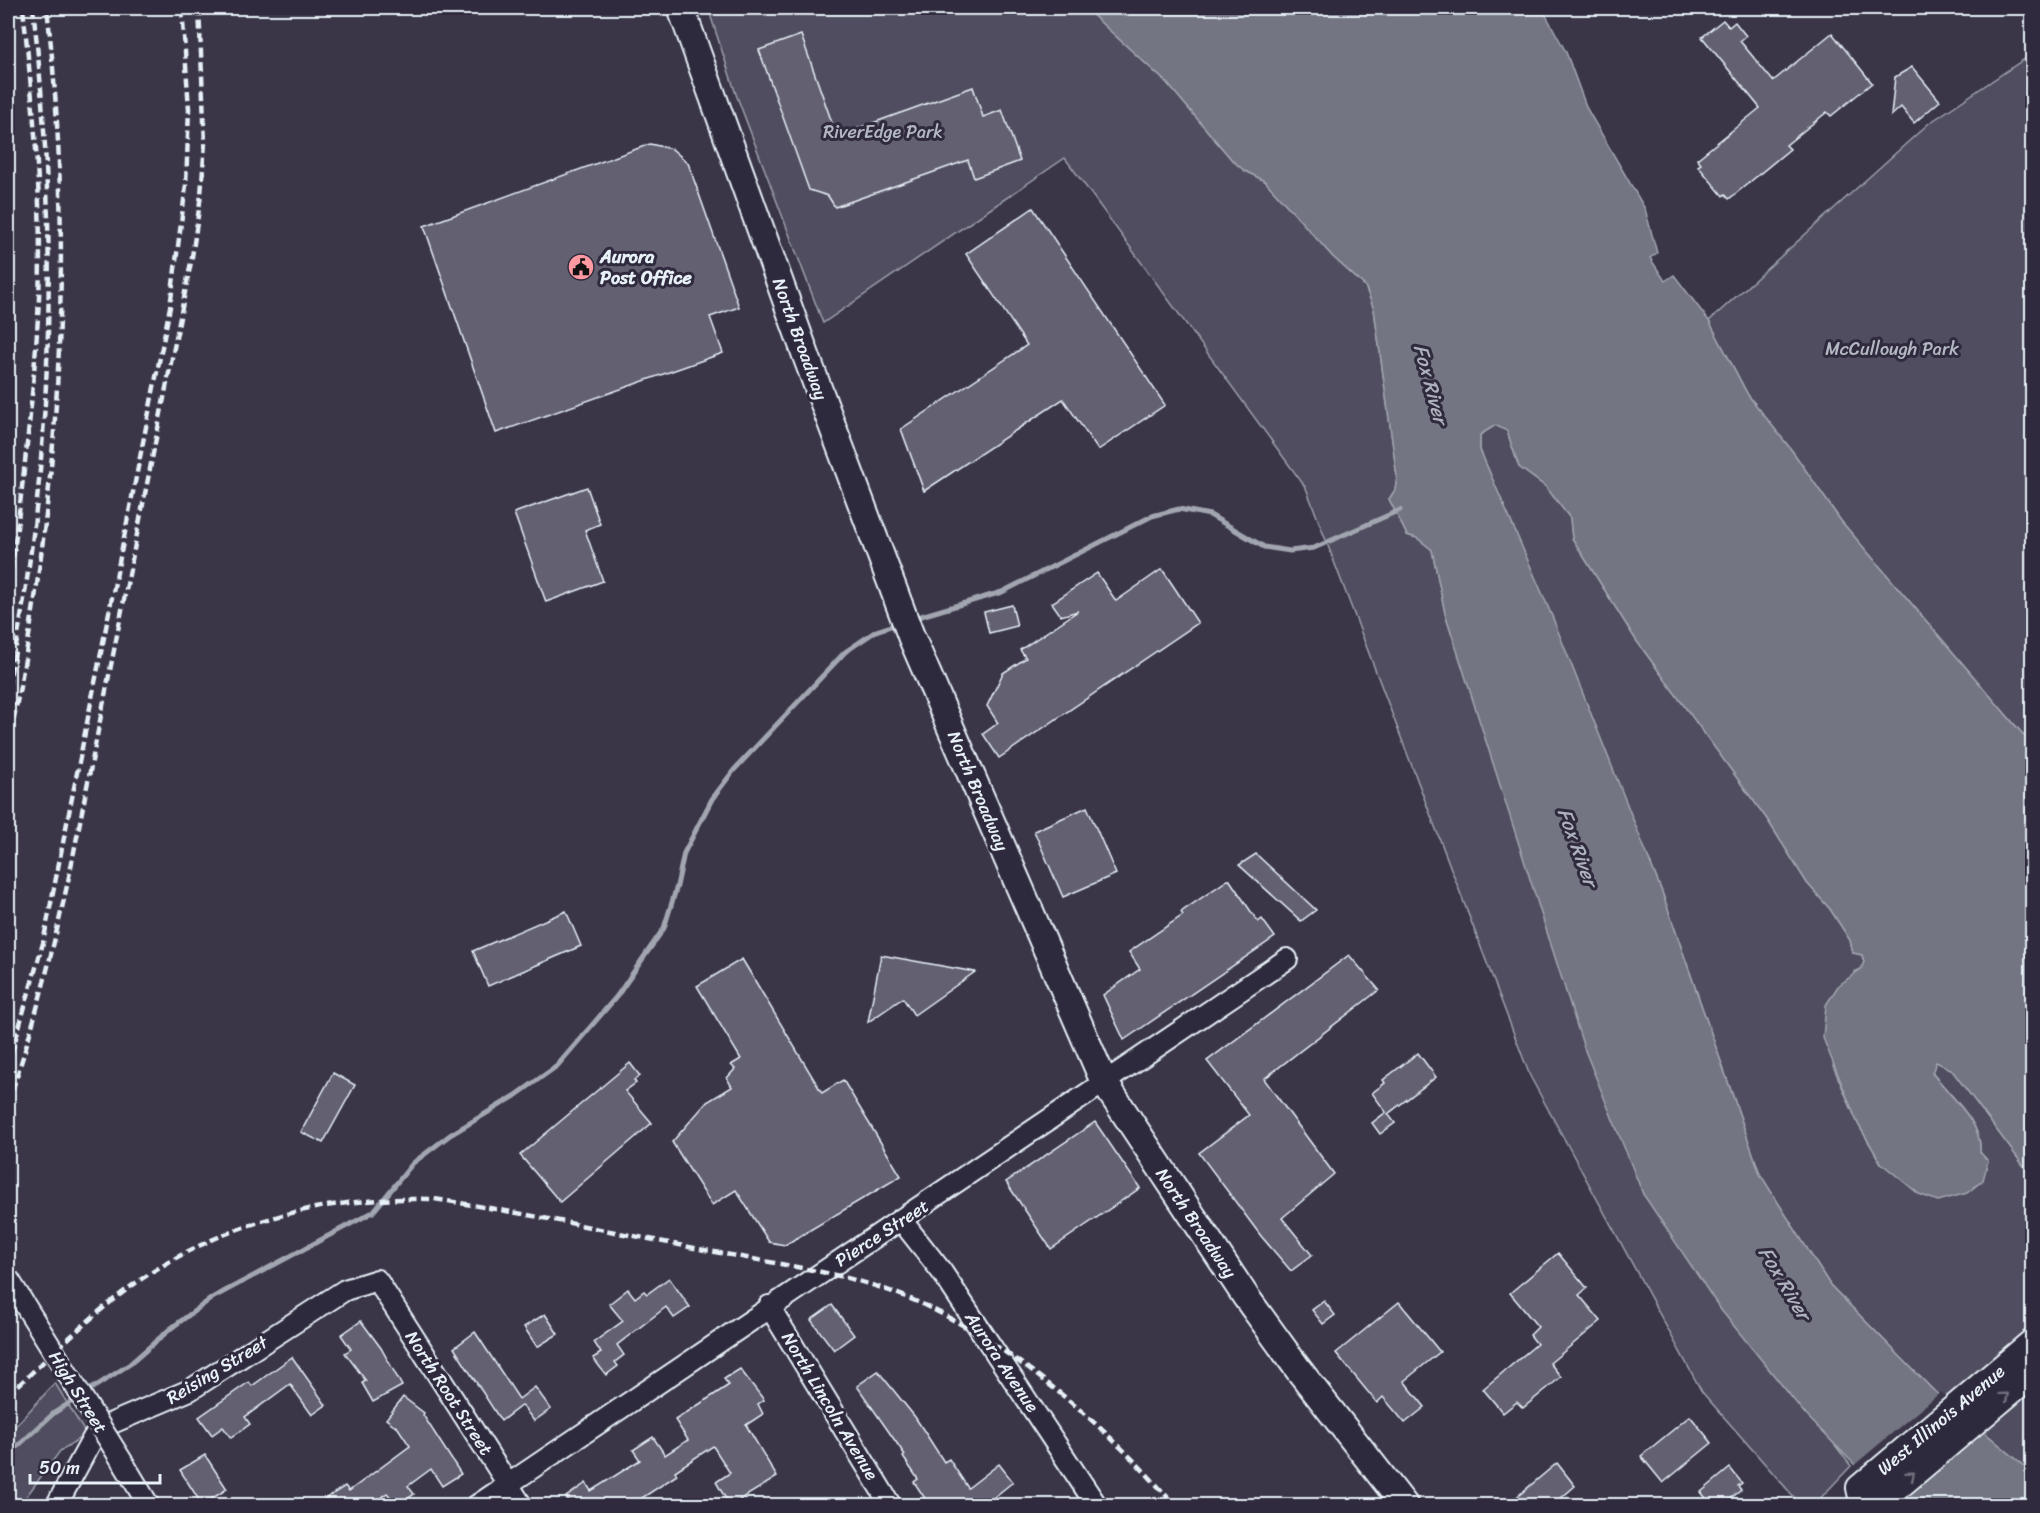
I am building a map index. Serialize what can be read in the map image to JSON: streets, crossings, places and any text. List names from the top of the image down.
{
  "streets": {
    "main road": ["North Broadway", "West Illinois Avenue"],
    "street": [
      "Pierce Street",
      "Aurora Avenue",
      "Reising Street",
      "High Street",
      "North Root Street",
      "North Lincoln Avenue"
    ]
  },
  "crossings": [
    ["North Broadway", "Pierce Street"],
    ["Pierce Street", "Aurora Avenue"],
    ["Pierce Street", "North Root Street"],
    ["Pierce Street", "North Lincoln Avenue"],
    ["Reising Street", "North Root Street"]
  ],
  "water": ["Fox River"],
  "parks": ["RiverEdge Park", "McCullough Park"],
  "places": {
    "public building": ["Aurora Post Office"]
  },
  "scale_bar": "50 m"
}
